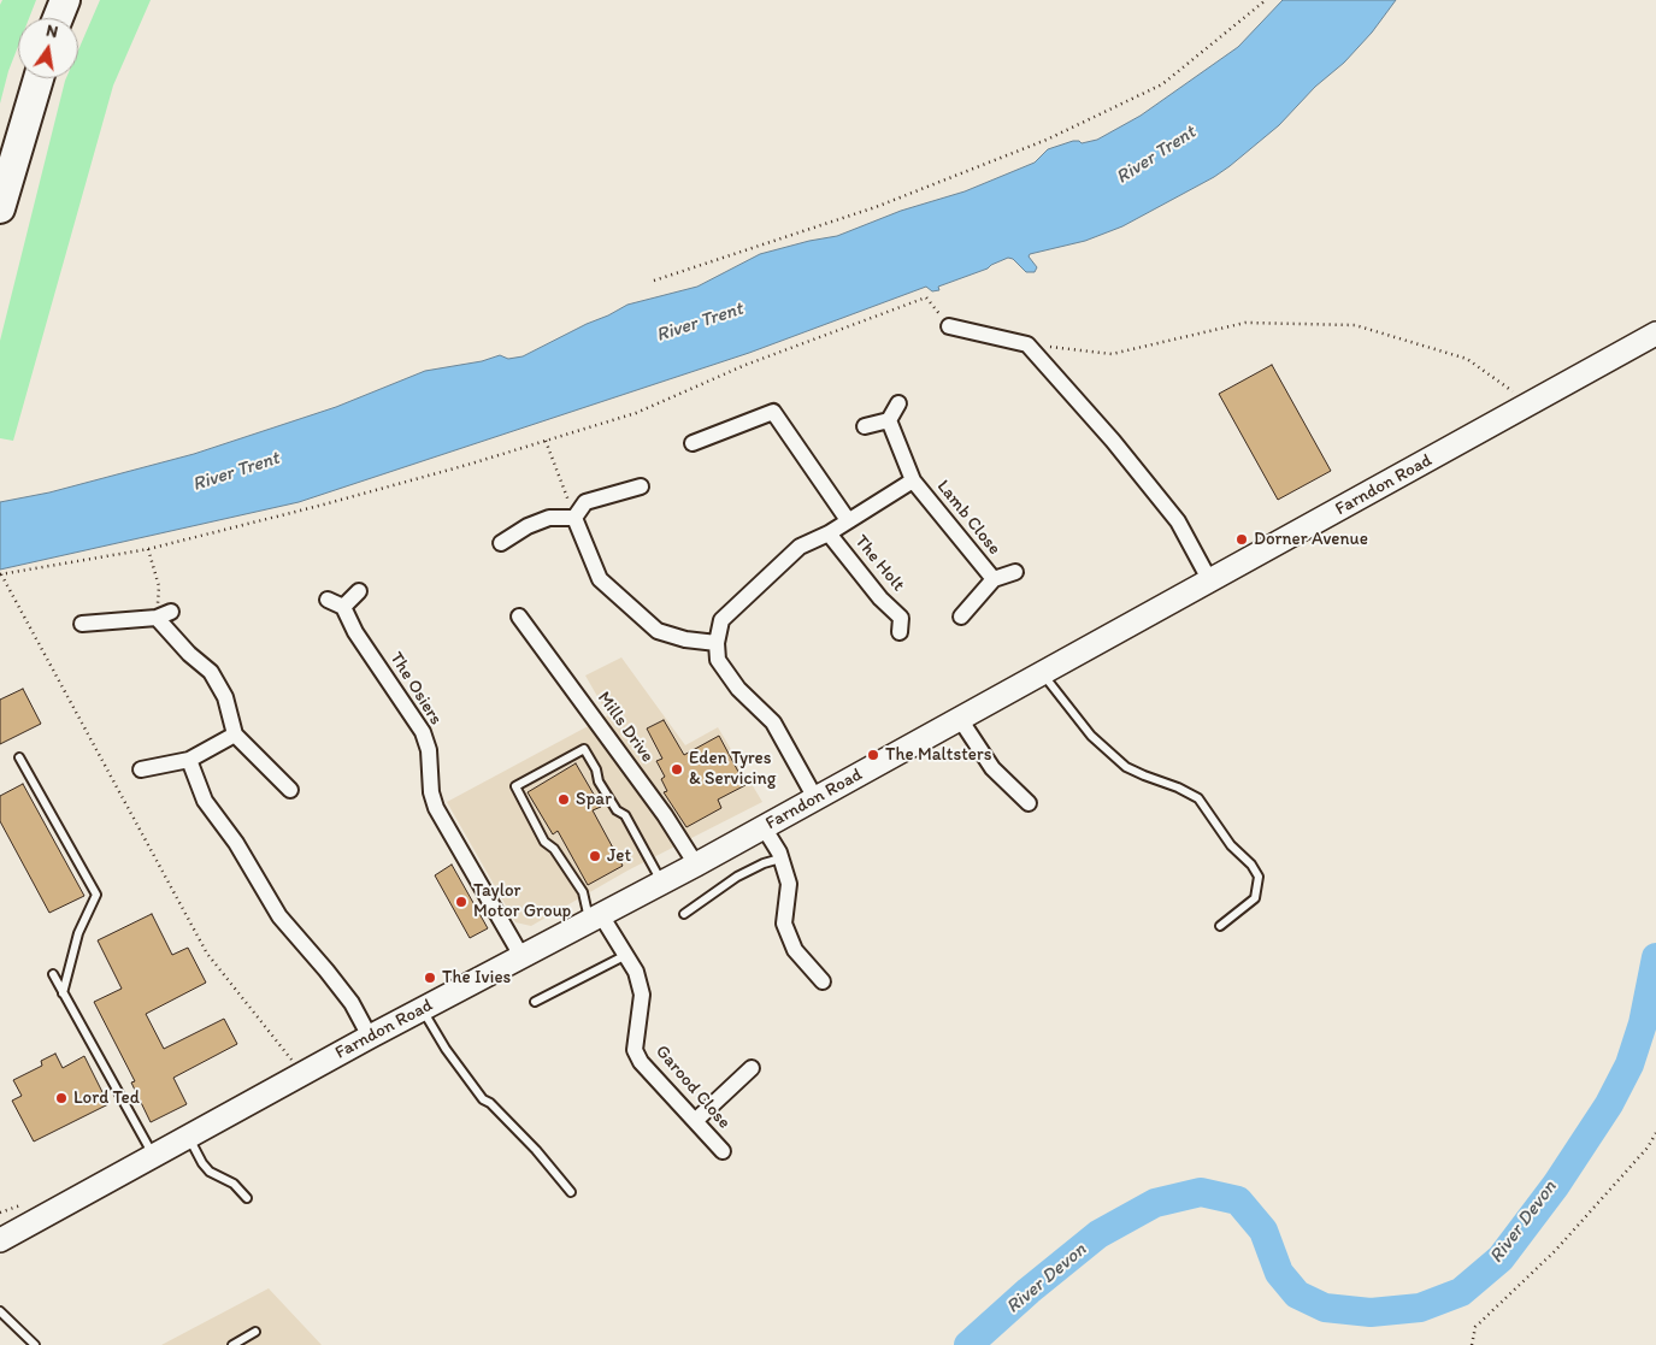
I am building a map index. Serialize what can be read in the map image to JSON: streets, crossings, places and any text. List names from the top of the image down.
{
  "streets": {
    "main road": ["Farndon Road"],
    "street": [
      "Lamb Close",
      "The Holt",
      "The Osiers",
      "Mills Drive",
      "Garood Close"
    ]
  },
  "crossings": [
    ["Farndon Road", "The Osiers"],
    ["Farndon Road", "Mills Drive"],
    ["Farndon Road", "Garood Close"]
  ],
  "water": ["River Trent", "River Devon"],
  "places": [
    "Dorner Avenue",
    "The Maltsters",
    "Eden Tyres & Servicing",
    "Spar",
    "Jet",
    "Taylor Motor Group",
    "The Ivies",
    "Lord Ted"
  ],
  "north": "top"
}
